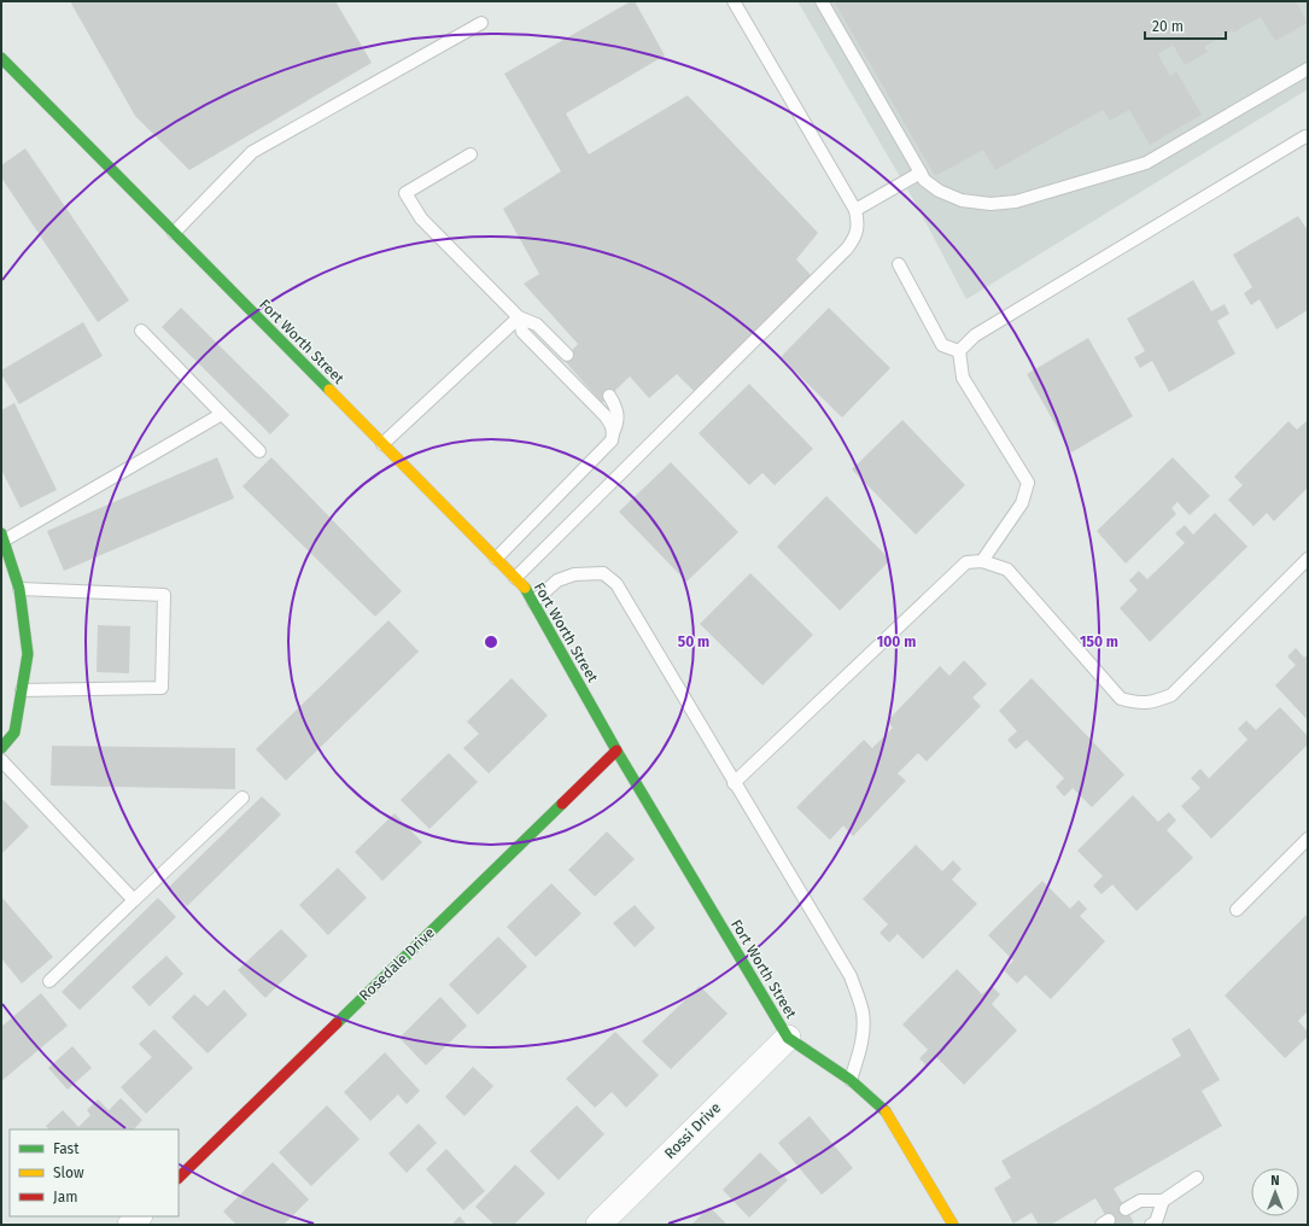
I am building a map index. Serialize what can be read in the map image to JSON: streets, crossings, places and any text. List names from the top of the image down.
{
  "streets": {
    "street": ["Fort Worth Street", "Rosedale Drive", "Rossi Drive"]
  },
  "crossings": [
    ["Fort Worth Street", "Rosedale Drive"],
    ["Fort Worth Street", "Rossi Drive"]
  ],
  "legend": ["Fast", "Slow", "Jam"],
  "scale_bar": "20 m",
  "north": "top",
  "rings": ["50 m", "100 m", "150 m"]
}
